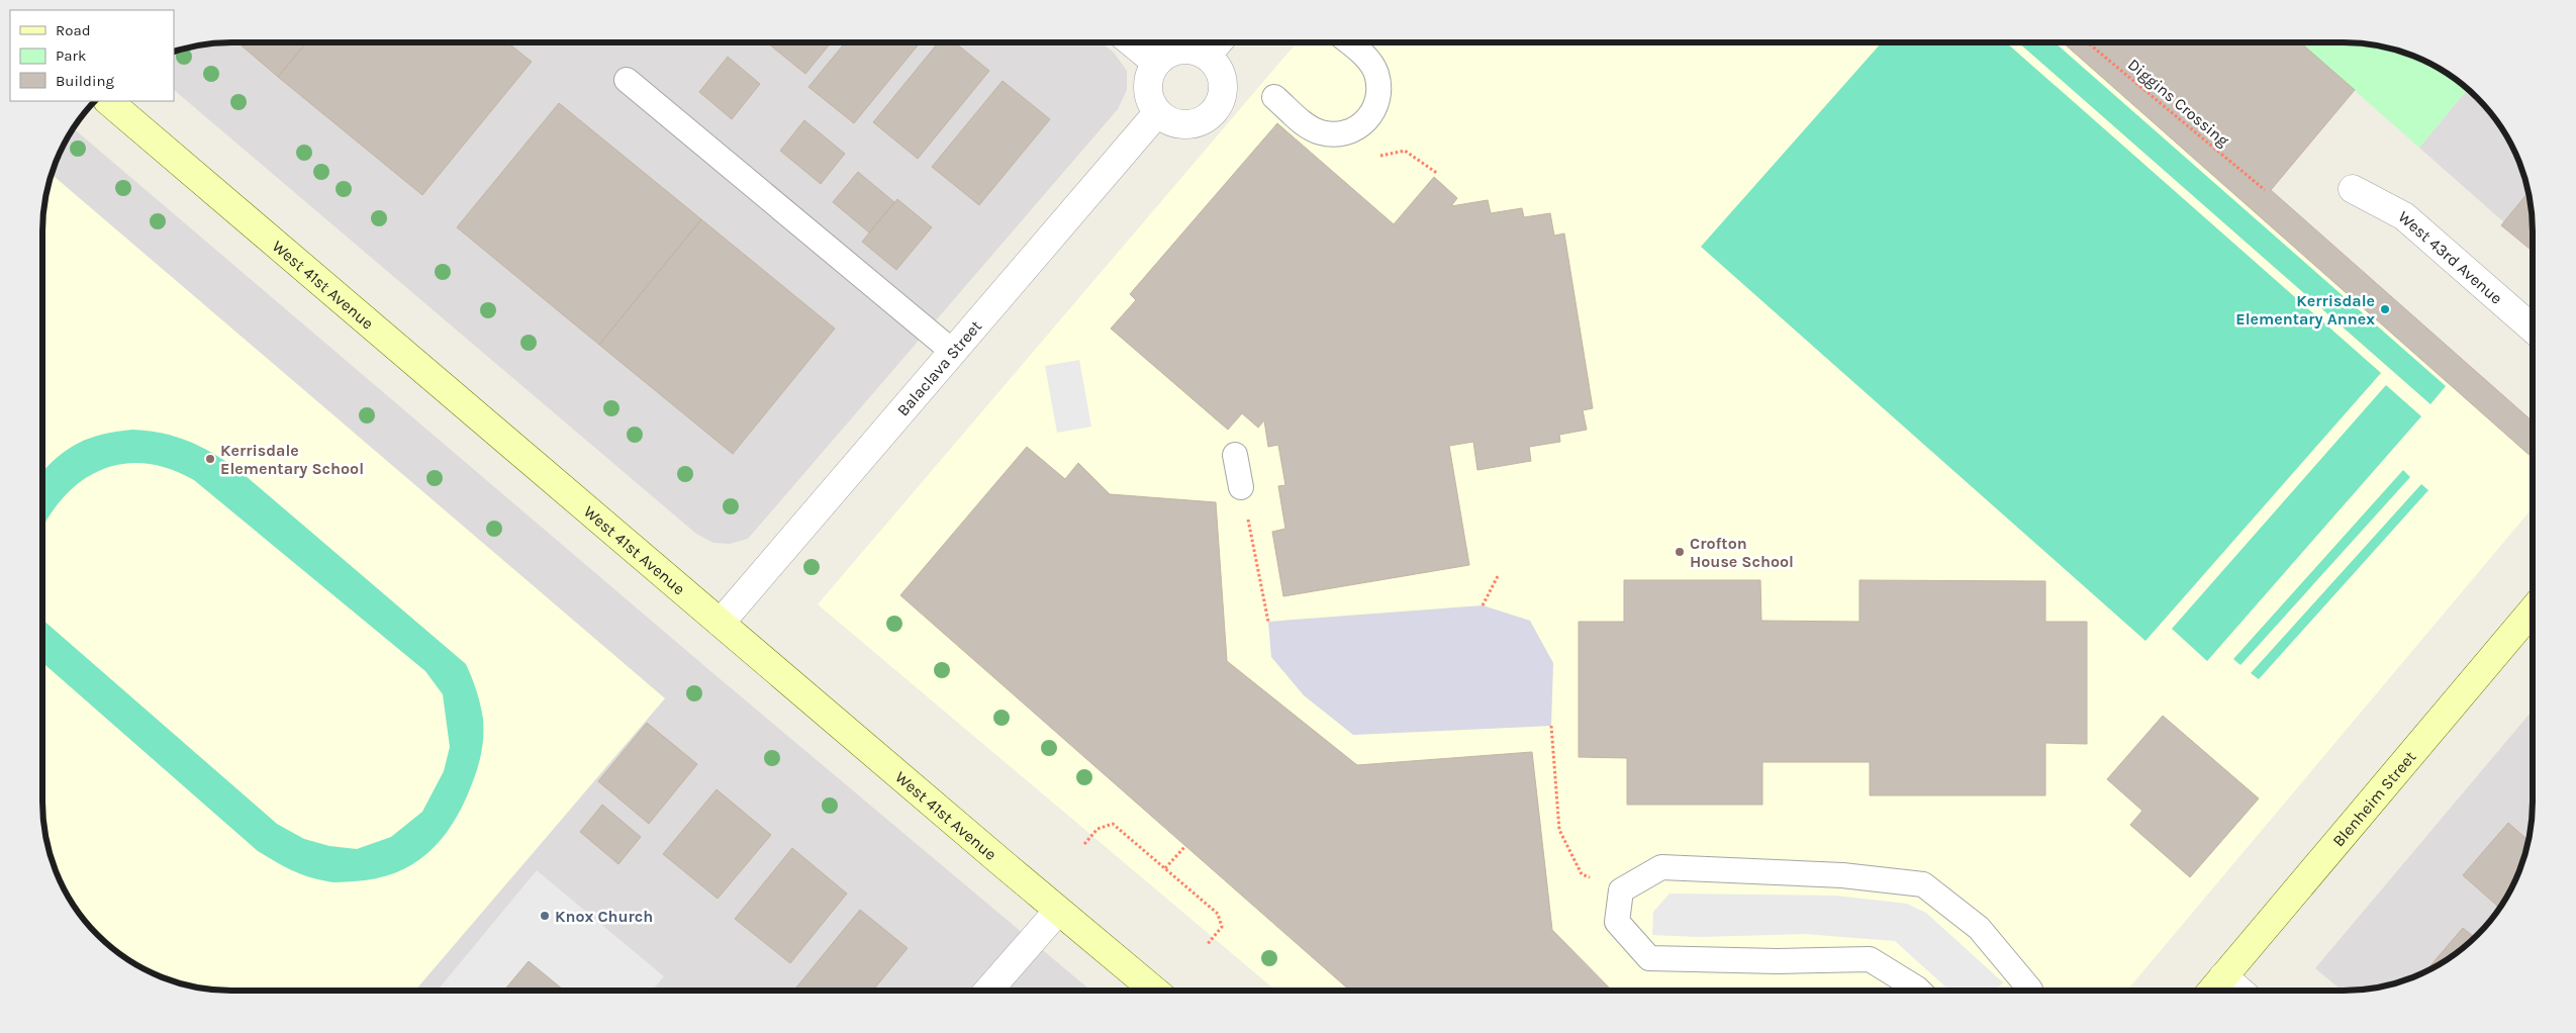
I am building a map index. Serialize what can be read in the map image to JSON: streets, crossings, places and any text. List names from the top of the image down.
{
  "streets": {
    "main road": ["West 41st Avenue", "Blenheim Street"],
    "street": ["West 43rd Avenue", "Balaclava Street"],
    "path": ["Diggins Crossing"]
  },
  "crossings": [
    ["West 41st Avenue", "Balaclava Street"]
  ],
  "places": [
    "Kerrisdale Elementary Annex",
    "Kerrisdale Elementary School",
    "Crofton House School",
    "Knox Church"
  ],
  "legend": ["Road", "Park", "Building"]
}
